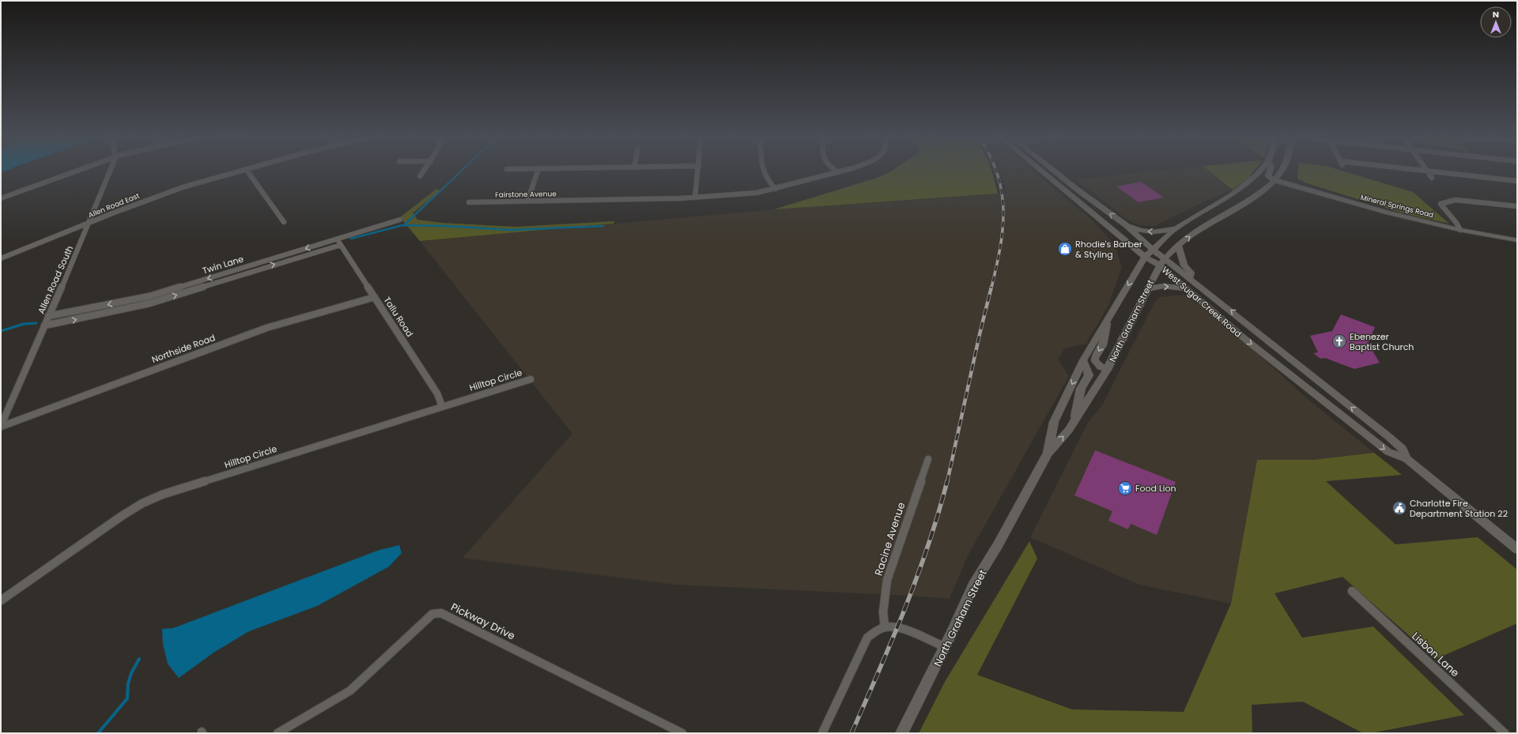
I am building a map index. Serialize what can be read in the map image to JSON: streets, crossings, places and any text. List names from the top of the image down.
{
  "streets": {
    "main road": ["West Sugar Creek Road", "North Graham Street"],
    "street": [
      "Fairstone Avenue",
      "Allen Road East",
      "Mineral Springs Road",
      "Twin Lane",
      "Allen Road South",
      "Tallu Road",
      "Northside Road",
      "Hilltop Circle",
      "Racine Avenue",
      "Pickway Drive",
      "Lisbon Lane"
    ]
  },
  "crossings": [
    ["Allen Road East", "Allen Road South"],
    ["Mineral Springs Road", "North Graham Street"],
    ["Twin Lane", "Allen Road South"],
    ["Twin Lane", "Tallu Road"],
    ["Allen Road South", "Northside Road"],
    ["West Sugar Creek Road", "North Graham Street"],
    ["Tallu Road", "Northside Road"],
    ["Tallu Road", "Hilltop Circle"]
  ],
  "places": {
    "shop": ["Rhodie's Barber & Styling"],
    "church": ["Ebenezer Baptist Church"],
    "supermarket": ["Food Lion"],
    "public building": ["Charlotte Fire Department Station 22"]
  },
  "north": "top"
}
